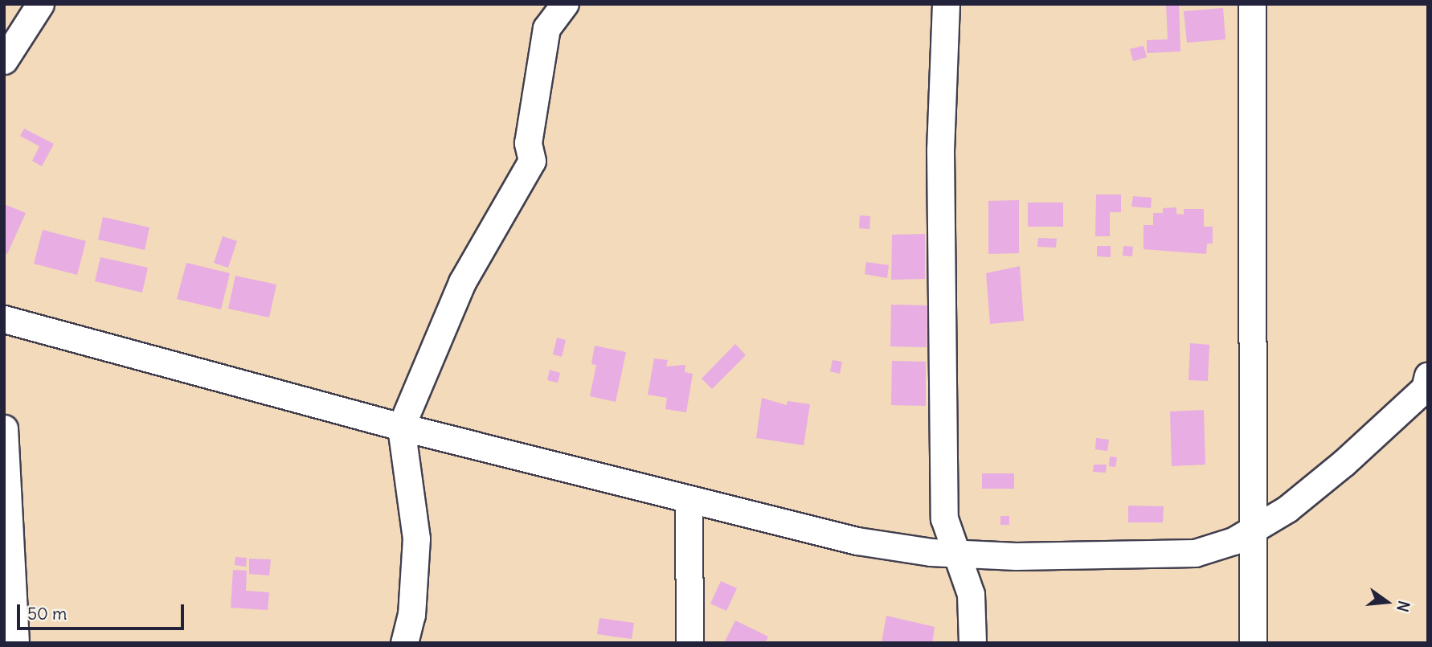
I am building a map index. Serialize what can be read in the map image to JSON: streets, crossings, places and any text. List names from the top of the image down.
{
  "scale_bar": "50 m",
  "north": "right"
}
